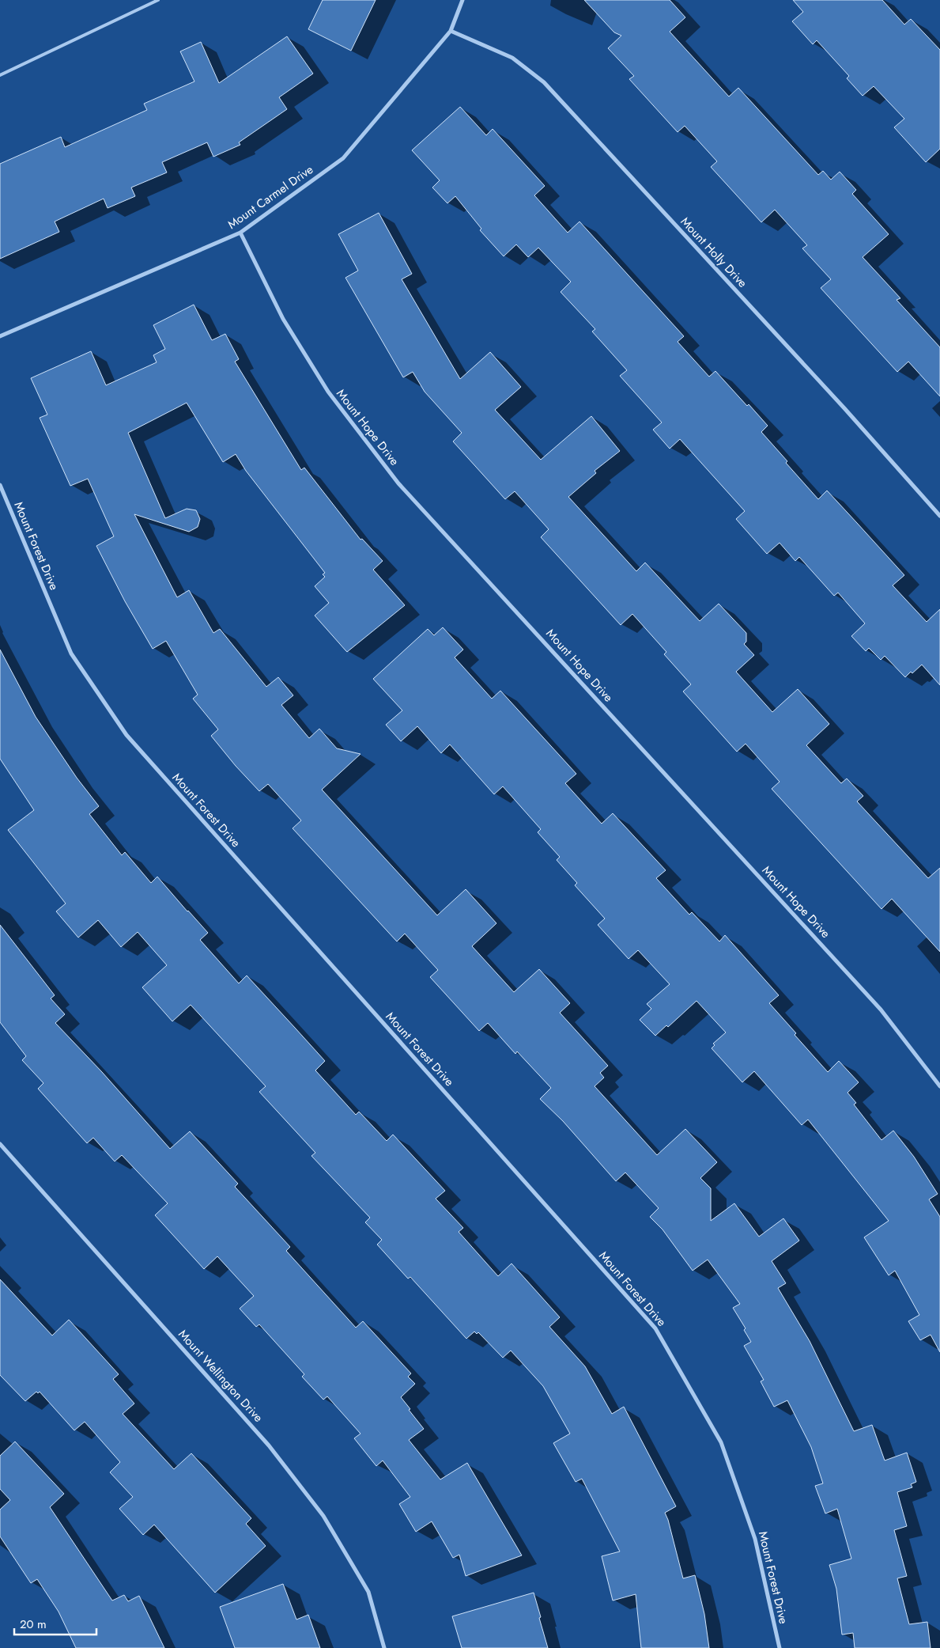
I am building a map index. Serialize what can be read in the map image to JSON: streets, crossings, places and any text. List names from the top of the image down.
{
  "streets": {
    "street": [
      "Mount Carmel Drive",
      "Mount Holly Drive",
      "Mount Hope Drive",
      "Mount Forest Drive",
      "Mount Wellington Drive"
    ]
  },
  "crossings": [
    ["Mount Carmel Drive", "Mount Holly Drive"],
    ["Mount Carmel Drive", "Mount Hope Drive"]
  ],
  "scale_bar": "20 m"
}
